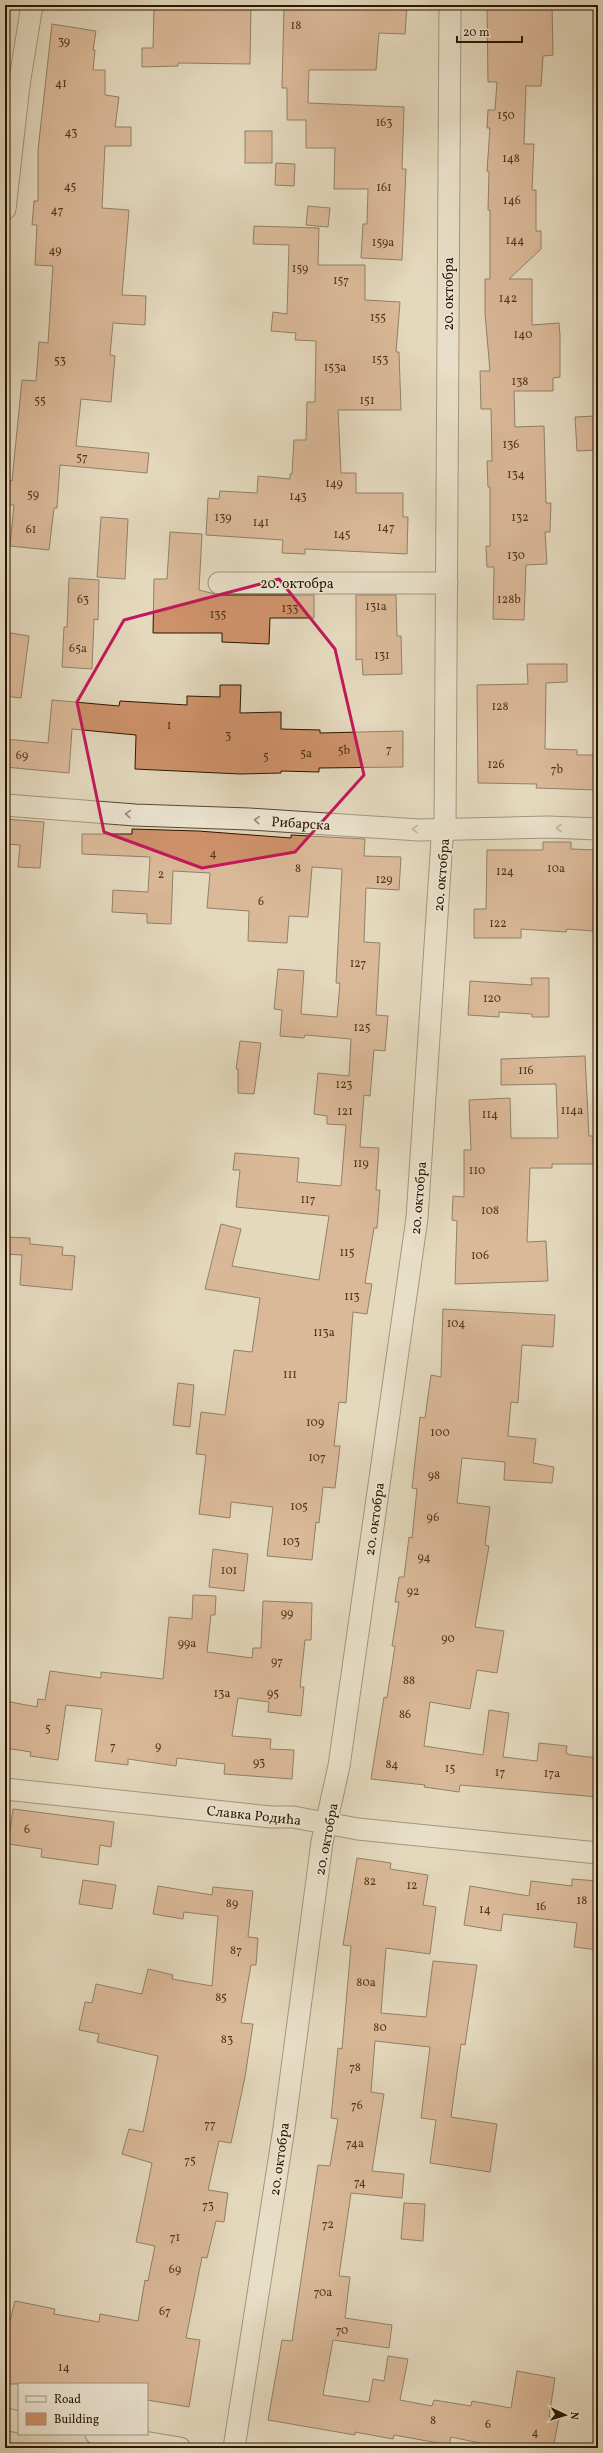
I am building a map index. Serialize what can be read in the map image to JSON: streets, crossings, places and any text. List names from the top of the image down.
{
  "streets": {
    "street": ["20. октобра", "Рибарска", "Славка Родића"]
  },
  "crossings": [
    ["20. октобра", "Рибарска"],
    ["20. октобра", "Славка Родића"]
  ],
  "one_way": ["Рибарска"],
  "house_numbers": [
    "18",
    "39",
    "41",
    "150",
    "163",
    "43",
    "148",
    "45",
    "161",
    "146",
    "47",
    "144",
    "159a",
    "49",
    "159",
    "157",
    "142",
    "155",
    "140",
    "153",
    "53",
    "153a",
    "138",
    "55",
    "151",
    "136",
    "57",
    "134",
    "149",
    "59",
    "143",
    "139",
    "132",
    "141",
    "147",
    "61",
    "145",
    "130",
    "63",
    "128b",
    "131a",
    "133",
    "135",
    "65a",
    "131",
    "128",
    "1",
    "3",
    "7",
    "5b",
    "5a",
    "69",
    "5",
    "126",
    "7b",
    "4",
    "8",
    "10a",
    "124",
    "2",
    "129",
    "6",
    "122",
    "127",
    "120",
    "125",
    "116",
    "123",
    "114a",
    "121",
    "114",
    "119",
    "110",
    "117",
    "108",
    "115",
    "106",
    "113",
    "104",
    "113a",
    "111",
    "109",
    "100",
    "107",
    "98",
    "105",
    "96",
    "103",
    "94",
    "101",
    "92",
    "99",
    "90",
    "99a",
    "97",
    "88",
    "13a",
    "95",
    "86",
    "5",
    "7",
    "9",
    "93",
    "84",
    "15",
    "17",
    "17a",
    "6",
    "82",
    "12",
    "18",
    "89",
    "16",
    "14",
    "87",
    "80a",
    "85",
    "80",
    "83",
    "78",
    "76",
    "77",
    "74a",
    "75",
    "74",
    "73",
    "72",
    "71",
    "69",
    "70a",
    "67",
    "70",
    "14",
    "8",
    "6",
    "4"
  ],
  "legend": ["Road", "Building"],
  "scale_bar": "20 m",
  "north": "right"
}
